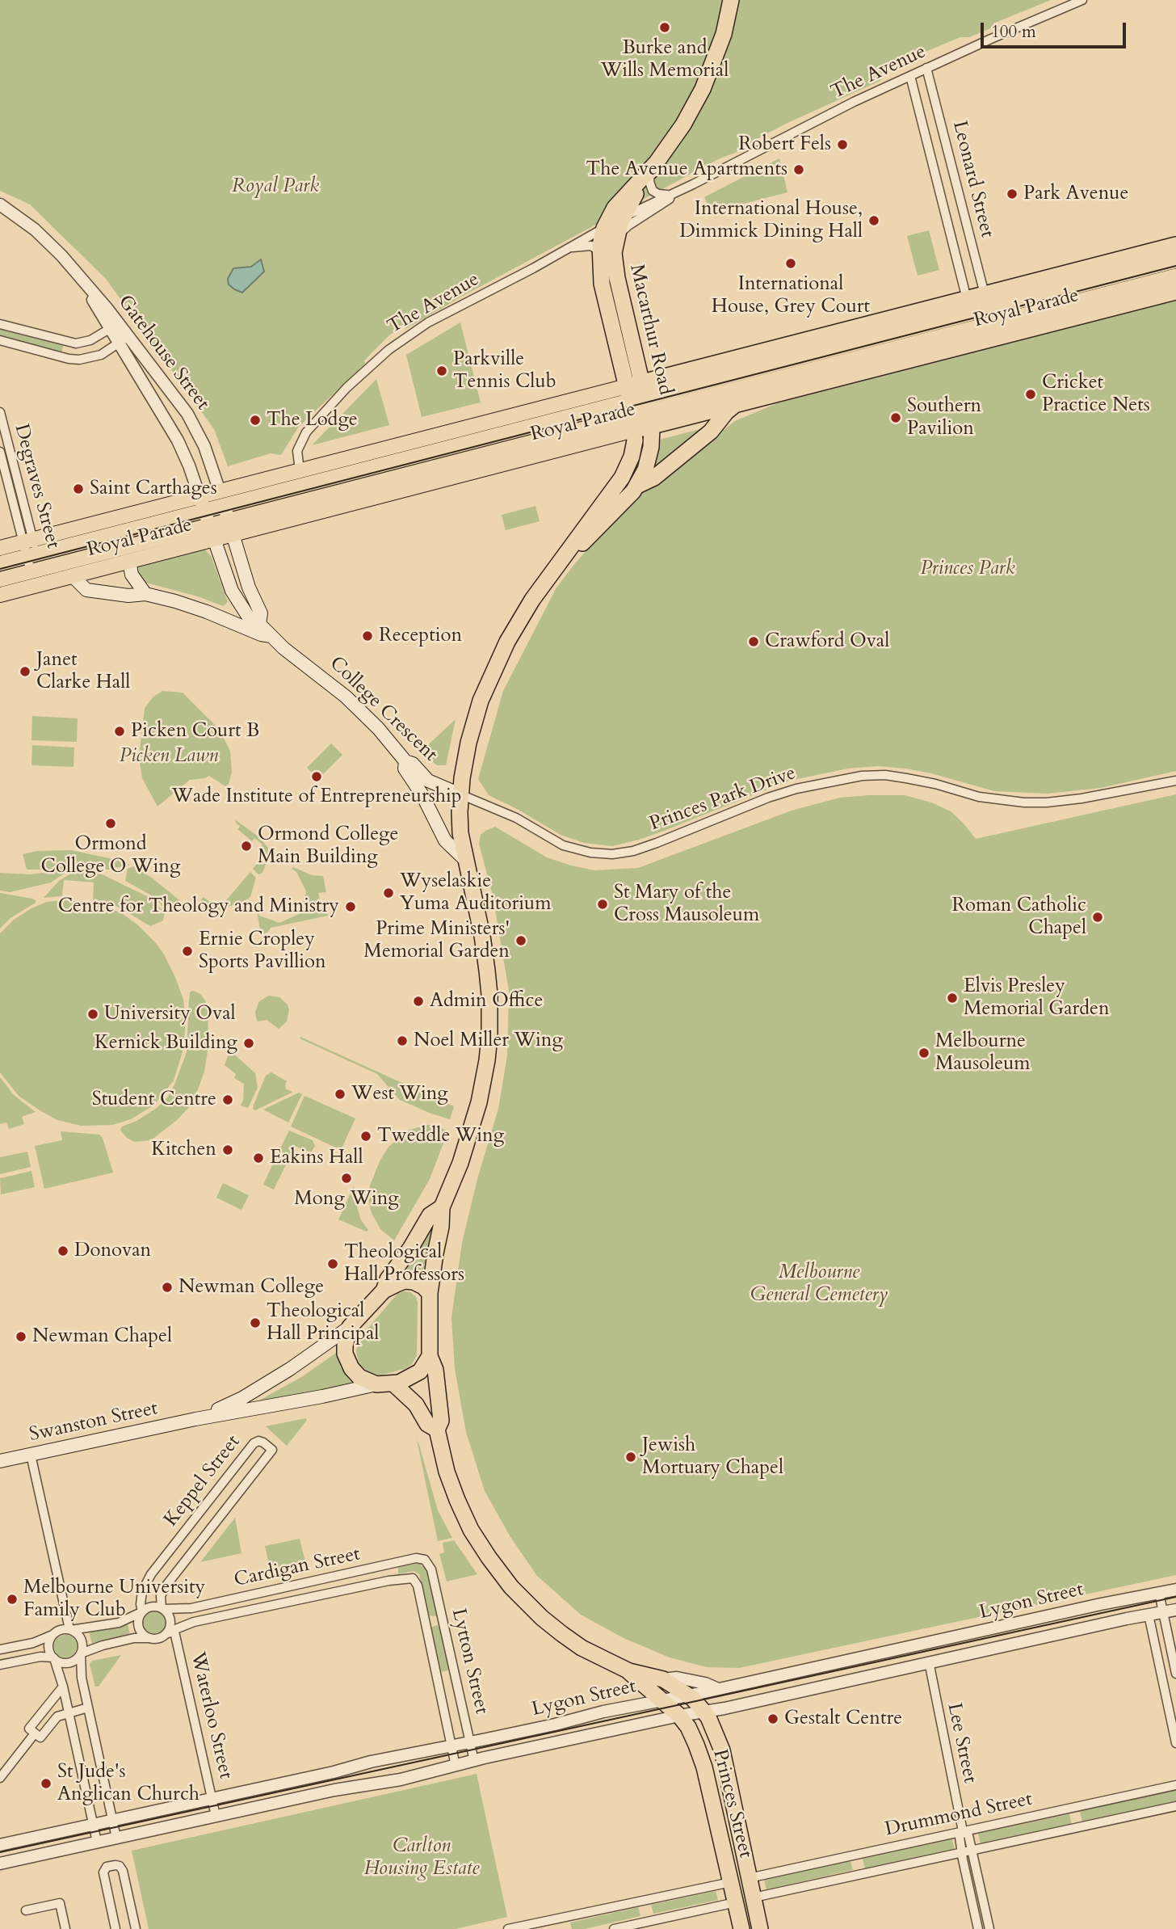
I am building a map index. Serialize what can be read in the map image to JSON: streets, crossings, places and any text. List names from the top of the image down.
{
  "streets": {
    "highway": ["Royal Parade", "Macarthur Road", "Princes Street"],
    "main road": ["College Crescent", "Swanston Street"],
    "street": [
      "The Avenue",
      "Leonard Street",
      "Gatehouse Street",
      "Degraves Street",
      "Princes Park Drive",
      "Keppel Street",
      "Cardigan Street",
      "Lygon Street",
      "Lytton Street",
      "Waterloo Street",
      "Lee Street",
      "Drummond Street"
    ]
  },
  "crossings": [
    ["The Avenue", "Leonard Street"],
    ["The Avenue", "Royal Parade"],
    ["The Avenue", "Macarthur Road"],
    ["Leonard Street", "Royal Parade"],
    ["Royal Parade", "Macarthur Road"],
    ["Royal Parade", "Gatehouse Street"],
    ["Royal Parade", "Degraves Street"],
    ["Royal Parade", "College Crescent"],
    ["Gatehouse Street", "College Crescent"],
    ["College Crescent", "Princes Park Drive"],
    ["Keppel Street", "Cardigan Street"],
    ["Keppel Street", "Waterloo Street"],
    ["Cardigan Street", "Lytton Street"],
    ["Cardigan Street", "Waterloo Street"],
    ["Lygon Street", "Lytton Street"],
    ["Lygon Street", "Waterloo Street"],
    ["Lygon Street", "Lee Street"],
    ["Lygon Street", "Princes Street"],
    ["Lee Street", "Drummond Street"],
    ["Princes Street", "Drummond Street"]
  ],
  "parks": [
    "Royal Park",
    "Princes Park",
    "Picken Lawn",
    "Melbourne General Cemetery",
    "Carlton Housing Estate"
  ],
  "places": [
    "Burke and Wills Memorial",
    "Robert Fels",
    "The Avenue Apartments",
    "Park Avenue",
    "International House, Dimmick Dining Hall",
    "International House, Grey Court",
    "Parkville Tennis Club",
    "Cricket Practice Nets",
    "Southern Pavilion",
    "The Lodge",
    "Saint Carthages",
    "Reception",
    "Crawford Oval",
    "Janet Clarke Hall",
    "Picken Court B",
    "Wade Institute of Entrepreneurship",
    "Ormond College O Wing",
    "Ormond College Main Building",
    "Wyselaskie Yuma Auditorium",
    "St Mary of the Cross Mausoleum",
    "Centre for Theology and Ministry",
    "Roman Catholic Chapel",
    "Prime Ministers' Memorial Garden",
    "Ernie Cropley Sports Pavillion",
    "Elvis Presley Memorial Garden",
    "Admin Office",
    "University Oval",
    "Noel Miller Wing",
    "Kernick Building",
    "Melbourne Mausoleum",
    "West Wing",
    "Student Centre",
    "Tweddle Wing",
    "Kitchen",
    "Eakins Hall",
    "Mong Wing",
    "Donovan",
    "Theological Hall Professors",
    "Newman College",
    "Theological Hall Principal",
    "Newman Chapel",
    "Jewish Mortuary Chapel",
    "Melbourne University Family Club",
    "Gestalt Centre",
    "St Jude's Anglican Church"
  ],
  "scale_bar": "100 m"
}
